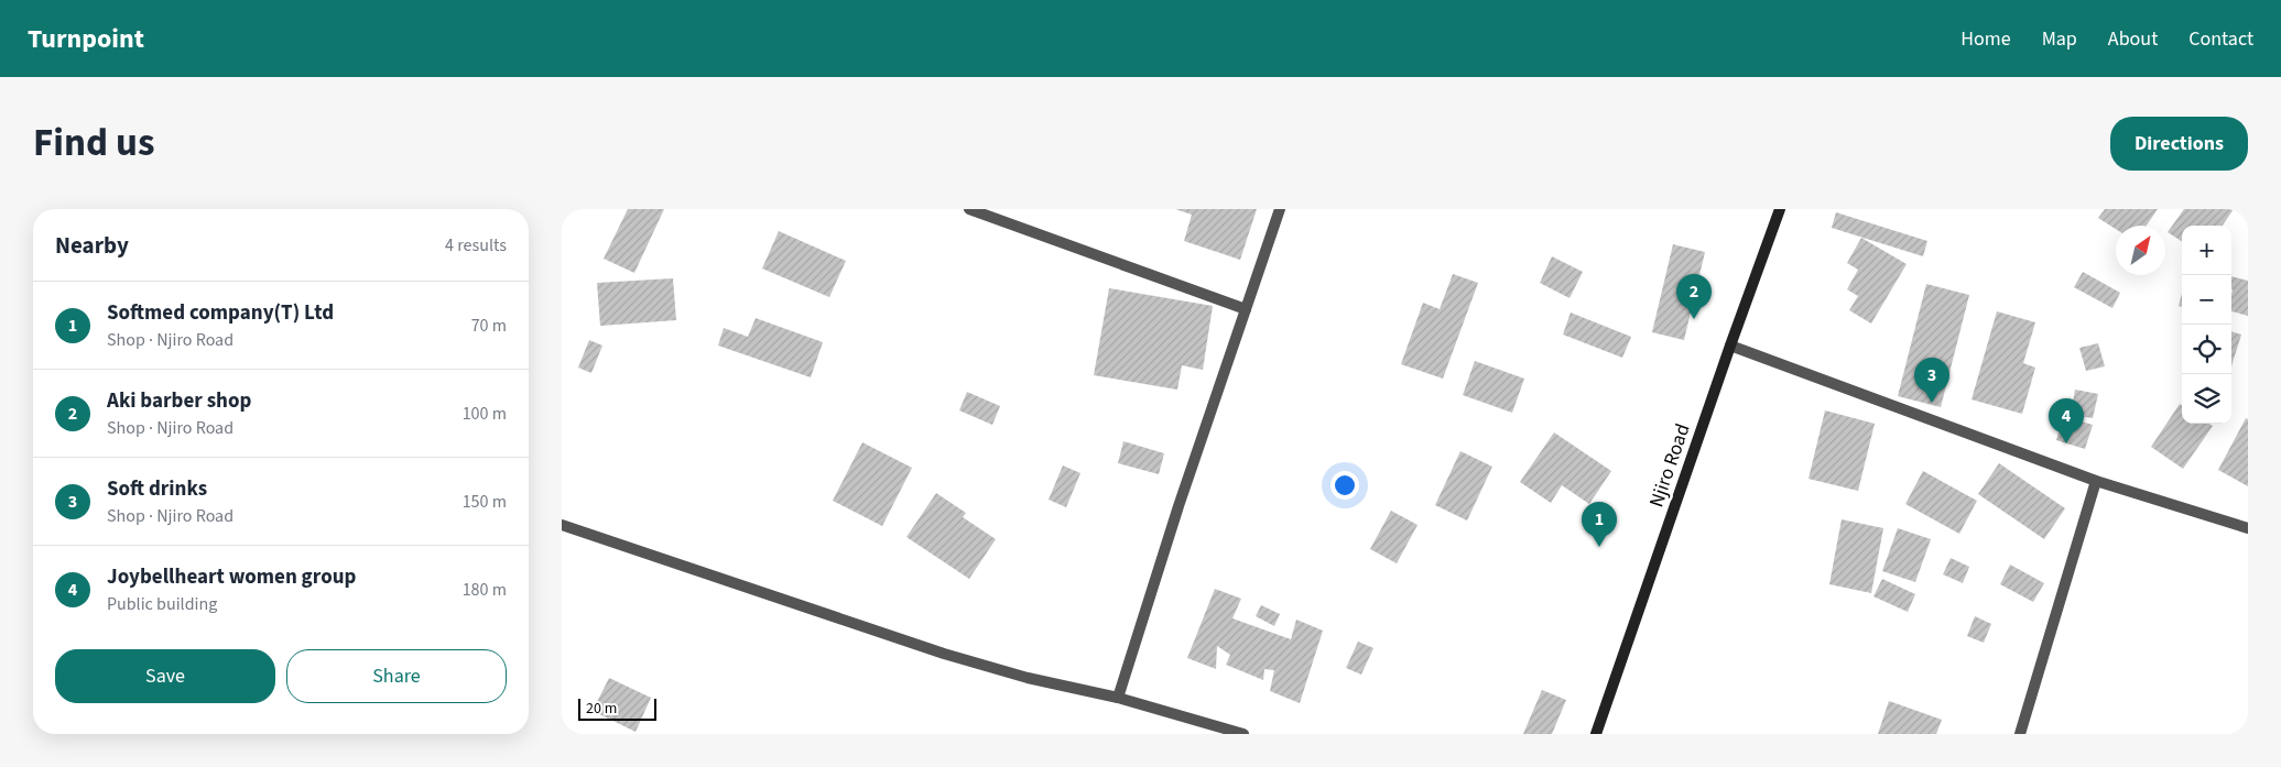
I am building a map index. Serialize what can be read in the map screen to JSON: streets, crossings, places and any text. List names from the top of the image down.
{
  "streets": {
    "street": ["Njiro Road"]
  },
  "scale_bar": "20 m",
  "north": "top right",
  "page": {
    "header": "Turnpoint",
    "nav": [
      "Home",
      "Map",
      "About",
      "Contact"
    ],
    "title": "Find us",
    "buttons": [
      "Directions",
      ["Save", "Share"]
    ],
    "heading": ["Nearby", "4 results"],
    "map_buttons": ["+", "−"],
    "pins": [
      "2",
      "3",
      "4",
      "1"
    ],
    "list": [
      {
        "mark": "1",
        "name": "Softmed company(T) Ltd",
        "note": "Shop · Njiro Road",
        "value": "70 m"
      },
      {
        "mark": "2",
        "name": "Aki barber shop",
        "note": "Shop · Njiro Road",
        "value": "100 m"
      },
      {
        "mark": "3",
        "name": "Soft drinks",
        "note": "Shop · Njiro Road",
        "value": "150 m"
      },
      {
        "mark": "4",
        "name": "Joybellheart women group",
        "note": "Public building",
        "value": "180 m"
      }
    ],
    "scale": "20 m"
  }
}
